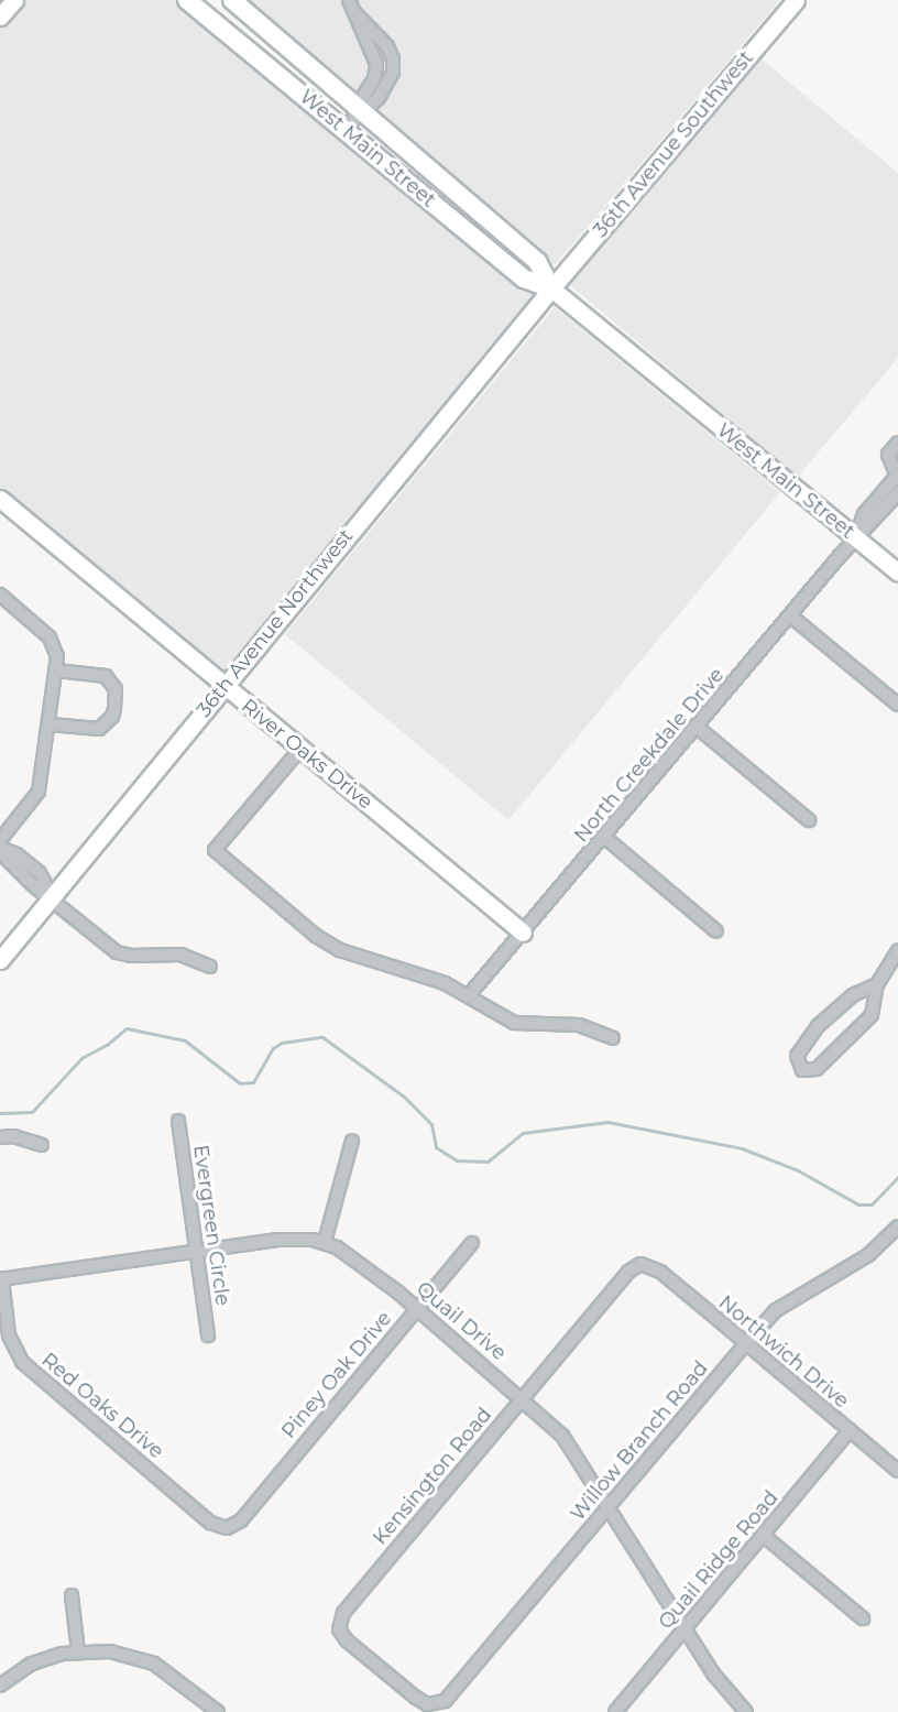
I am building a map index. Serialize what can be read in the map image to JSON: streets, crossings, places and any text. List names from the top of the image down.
{
  "streets": {
    "main road": [
      "36th Avenue Southwest",
      "West Main Street",
      "36th Avenue Northwest",
      "River Oaks Drive"
    ],
    "street": [
      "North Creekdale Drive",
      "Evergreen Circle",
      "Quail Drive",
      "Northwich Drive",
      "Piney Oak Drive",
      "Red Oaks Drive",
      "Willow Branch Road",
      "Kensington Road",
      "Quail Ridge Road"
    ]
  },
  "crossings": [
    ["36th Avenue Southwest", "West Main Street"],
    ["36th Avenue Southwest", "36th Avenue Northwest"],
    ["West Main Street", "36th Avenue Northwest"],
    ["West Main Street", "North Creekdale Drive"],
    ["36th Avenue Northwest", "River Oaks Drive"],
    ["River Oaks Drive", "North Creekdale Drive"],
    ["Evergreen Circle", "Quail Drive"],
    ["Quail Drive", "Piney Oak Drive"],
    ["Quail Drive", "Red Oaks Drive"],
    ["Quail Drive", "Willow Branch Road"],
    ["Quail Drive", "Kensington Road"],
    ["Quail Drive", "Quail Ridge Road"],
    ["Northwich Drive", "Willow Branch Road"],
    ["Northwich Drive", "Kensington Road"],
    ["Northwich Drive", "Quail Ridge Road"],
    ["Piney Oak Drive", "Red Oaks Drive"],
    ["Willow Branch Road", "Kensington Road"]
  ]
}
